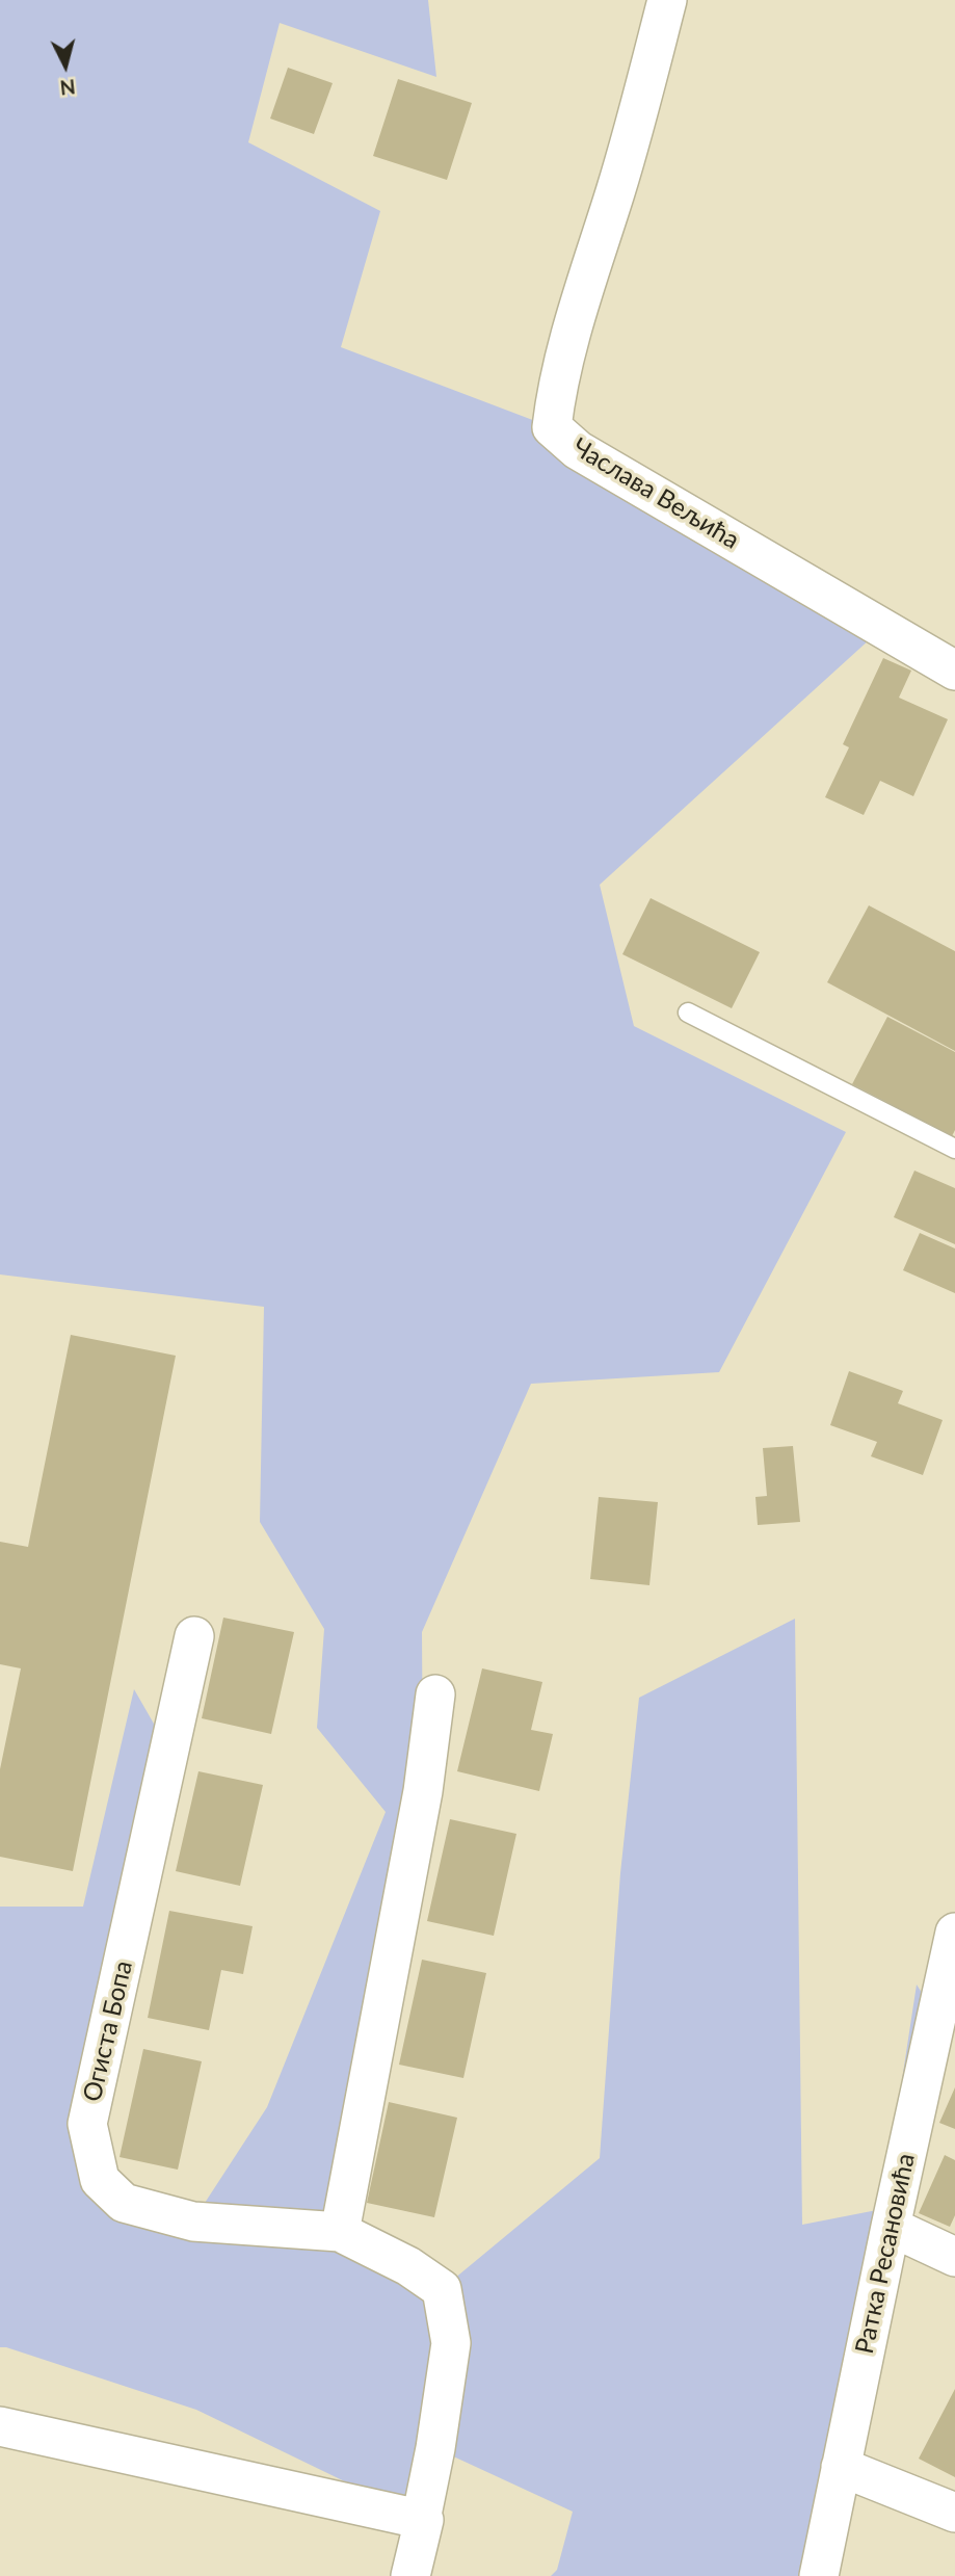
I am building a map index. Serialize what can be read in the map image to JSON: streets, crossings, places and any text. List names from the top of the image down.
{
  "streets": {
    "street": ["Часлава Вељића", "Огиста Бопа", "Ратка Ресановића"]
  },
  "north": "bottom"
}
